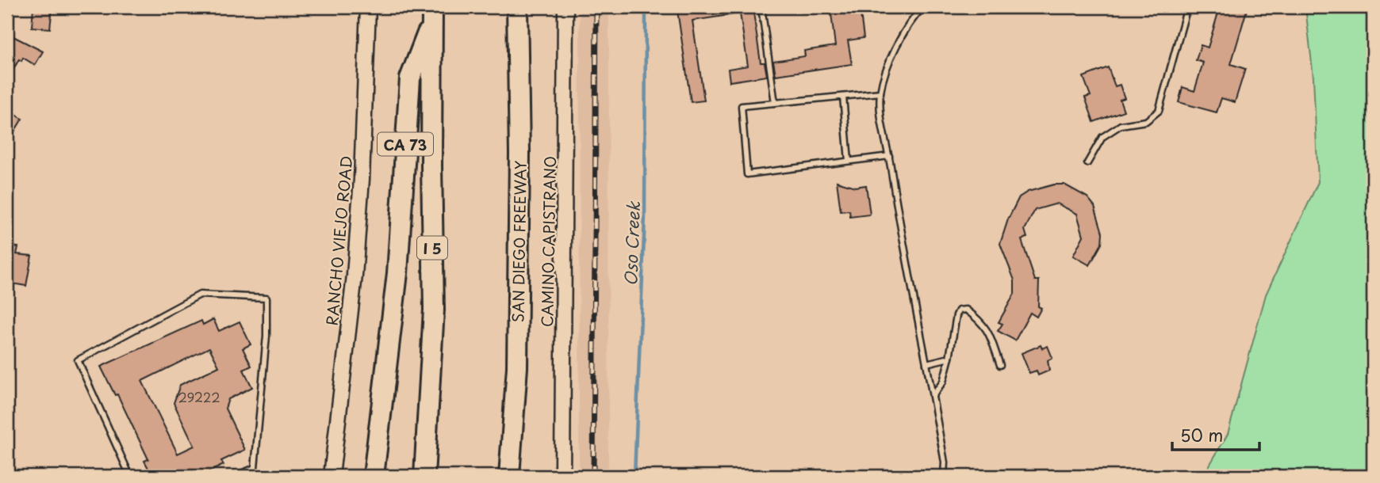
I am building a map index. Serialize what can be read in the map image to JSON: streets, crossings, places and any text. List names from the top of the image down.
{
  "streets": {
    "highway": ["CA 73", "SAN DIEGO FREEWAY", "I 5"],
    "main road": ["RANCHO VIEJO ROAD", "CAMINO CAPISTRANO"]
  },
  "crossings": [
    ["CA 73", "I 5"]
  ],
  "water": ["Oso Creek"],
  "house_numbers": ["29222"],
  "scale_bar": "50 m"
}
